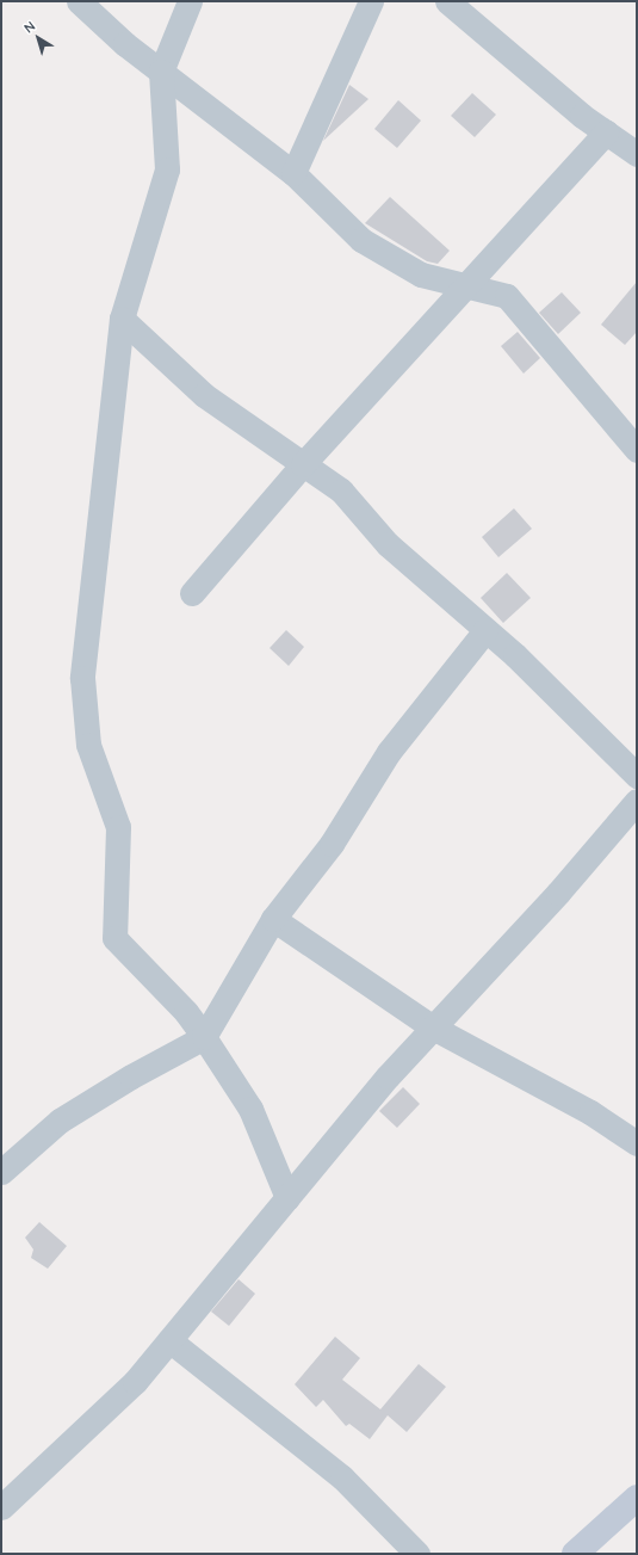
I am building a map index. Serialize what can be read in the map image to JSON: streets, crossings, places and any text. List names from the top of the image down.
{
  "north": "top left"
}
